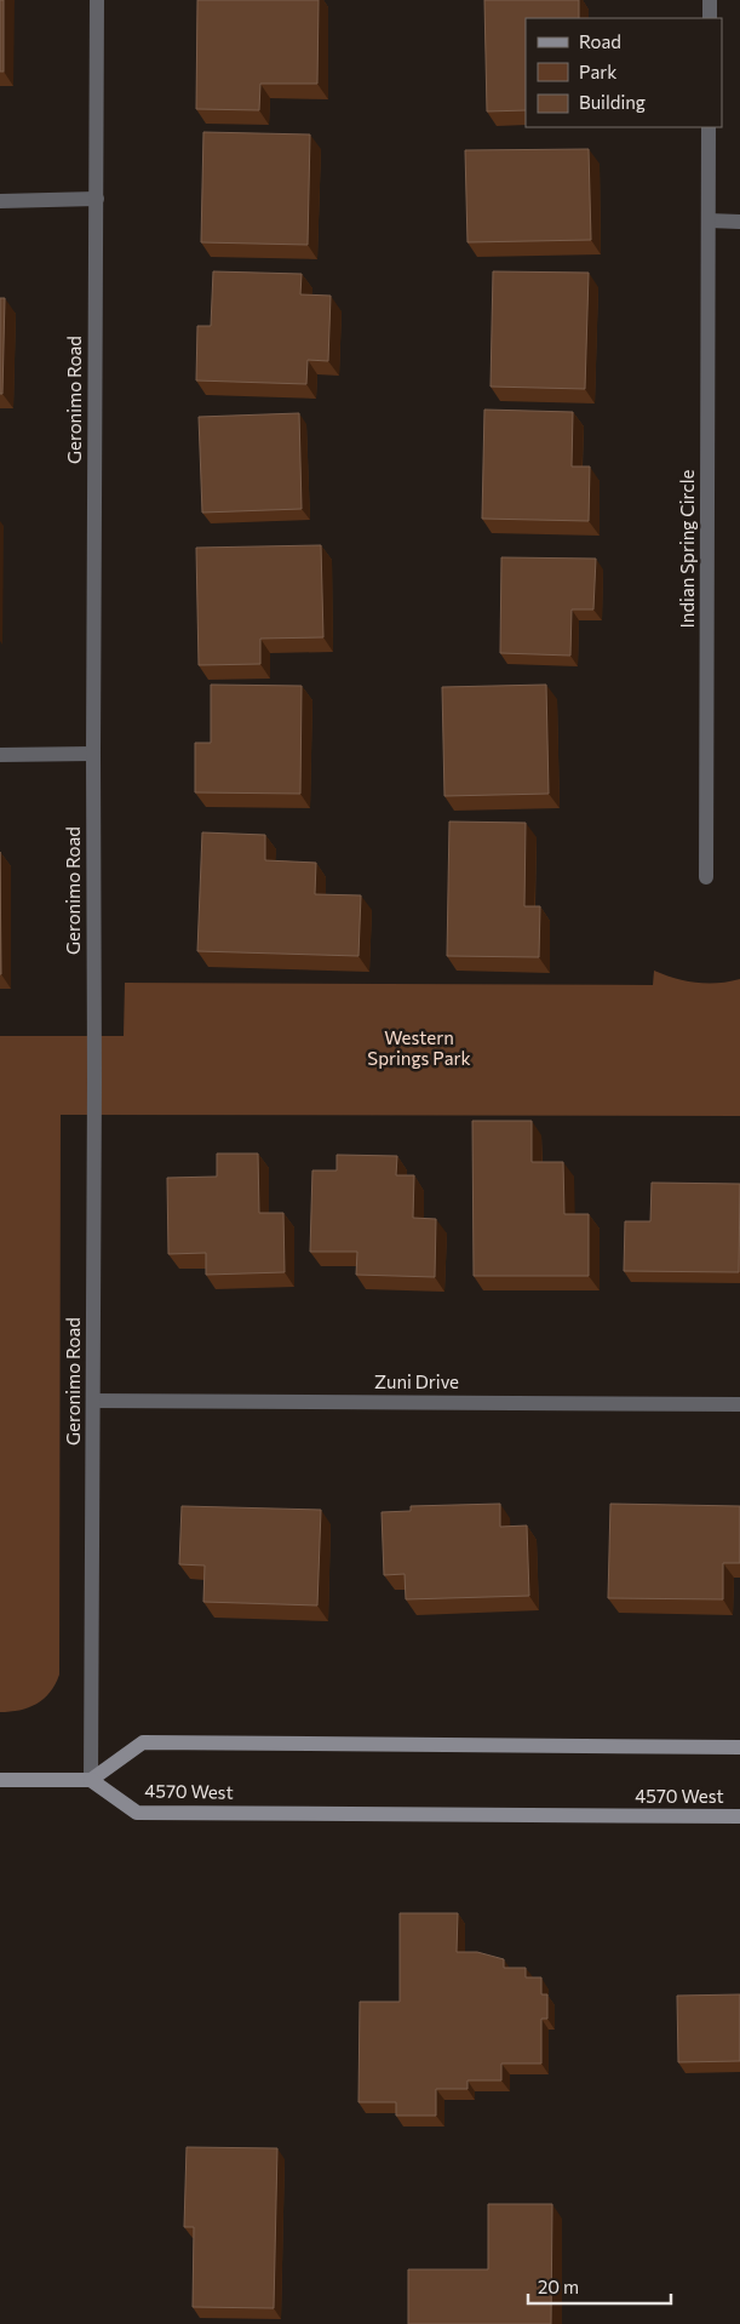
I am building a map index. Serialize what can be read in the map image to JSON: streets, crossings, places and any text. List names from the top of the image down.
{
  "streets": {
    "main road": ["4570 West"],
    "street": ["Geronimo Road", "Indian Spring Circle", "Zuni Drive"]
  },
  "crossings": [
    ["Geronimo Road", "Zuni Drive"],
    ["Geronimo Road", "4570 West"]
  ],
  "parks": ["Western Springs Park"],
  "legend": ["Road", "Park", "Building"],
  "scale_bar": "20 m"
}
